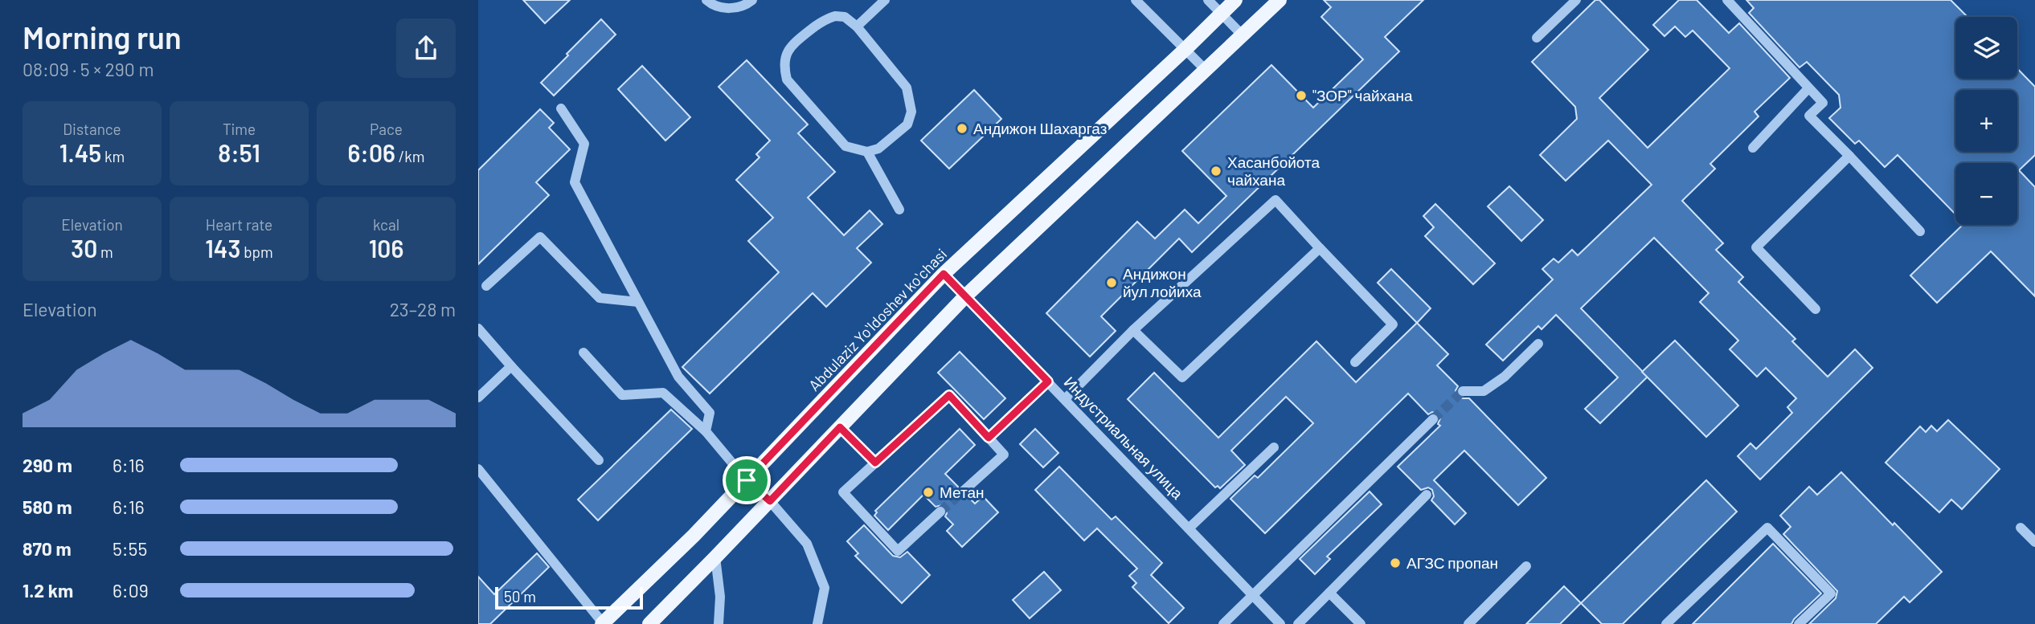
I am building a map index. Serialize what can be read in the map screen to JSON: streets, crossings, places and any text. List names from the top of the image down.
{
  "streets": {
    "main road": ["Abdulaziz Yoʻldoshev koʻchasi"],
    "street": ["Индустриальная улица"]
  },
  "crossings": [
    ["Abdulaziz Yoʻldoshev koʻchasi", "Индустриальная улица"]
  ],
  "places": [
    "\"ЗОР\" чайхана",
    "Андижон Шахаргаз",
    "Хасанбойота чайхана",
    "Андижон йул лойиха",
    "Метан",
    "АГЗС пропан"
  ],
  "scale_bar": "50 m",
  "page": {
    "heading": ["Morning run", "08:09 · 5 × 290 m"],
    "map_buttons": ["+", "−"],
    "stats": [
      ["Distance", "1.45 km"],
      ["Time", "8:51"],
      ["Pace", "6:06 /km"],
      ["Elevation", "30 m"],
      ["Heart rate", "143 bpm"],
      ["kcal", "106"]
    ],
    "chart": ["Elevation", "23–28 m"],
    "list": [
      {
        "name": "290 m",
        "note": "6:16"
      },
      {
        "name": "580 m",
        "note": "6:16"
      },
      {
        "name": "870 m",
        "note": "5:55"
      },
      {
        "name": "1.2 km",
        "note": "6:09"
      }
    ],
    "scale": "50 m"
  }
}
